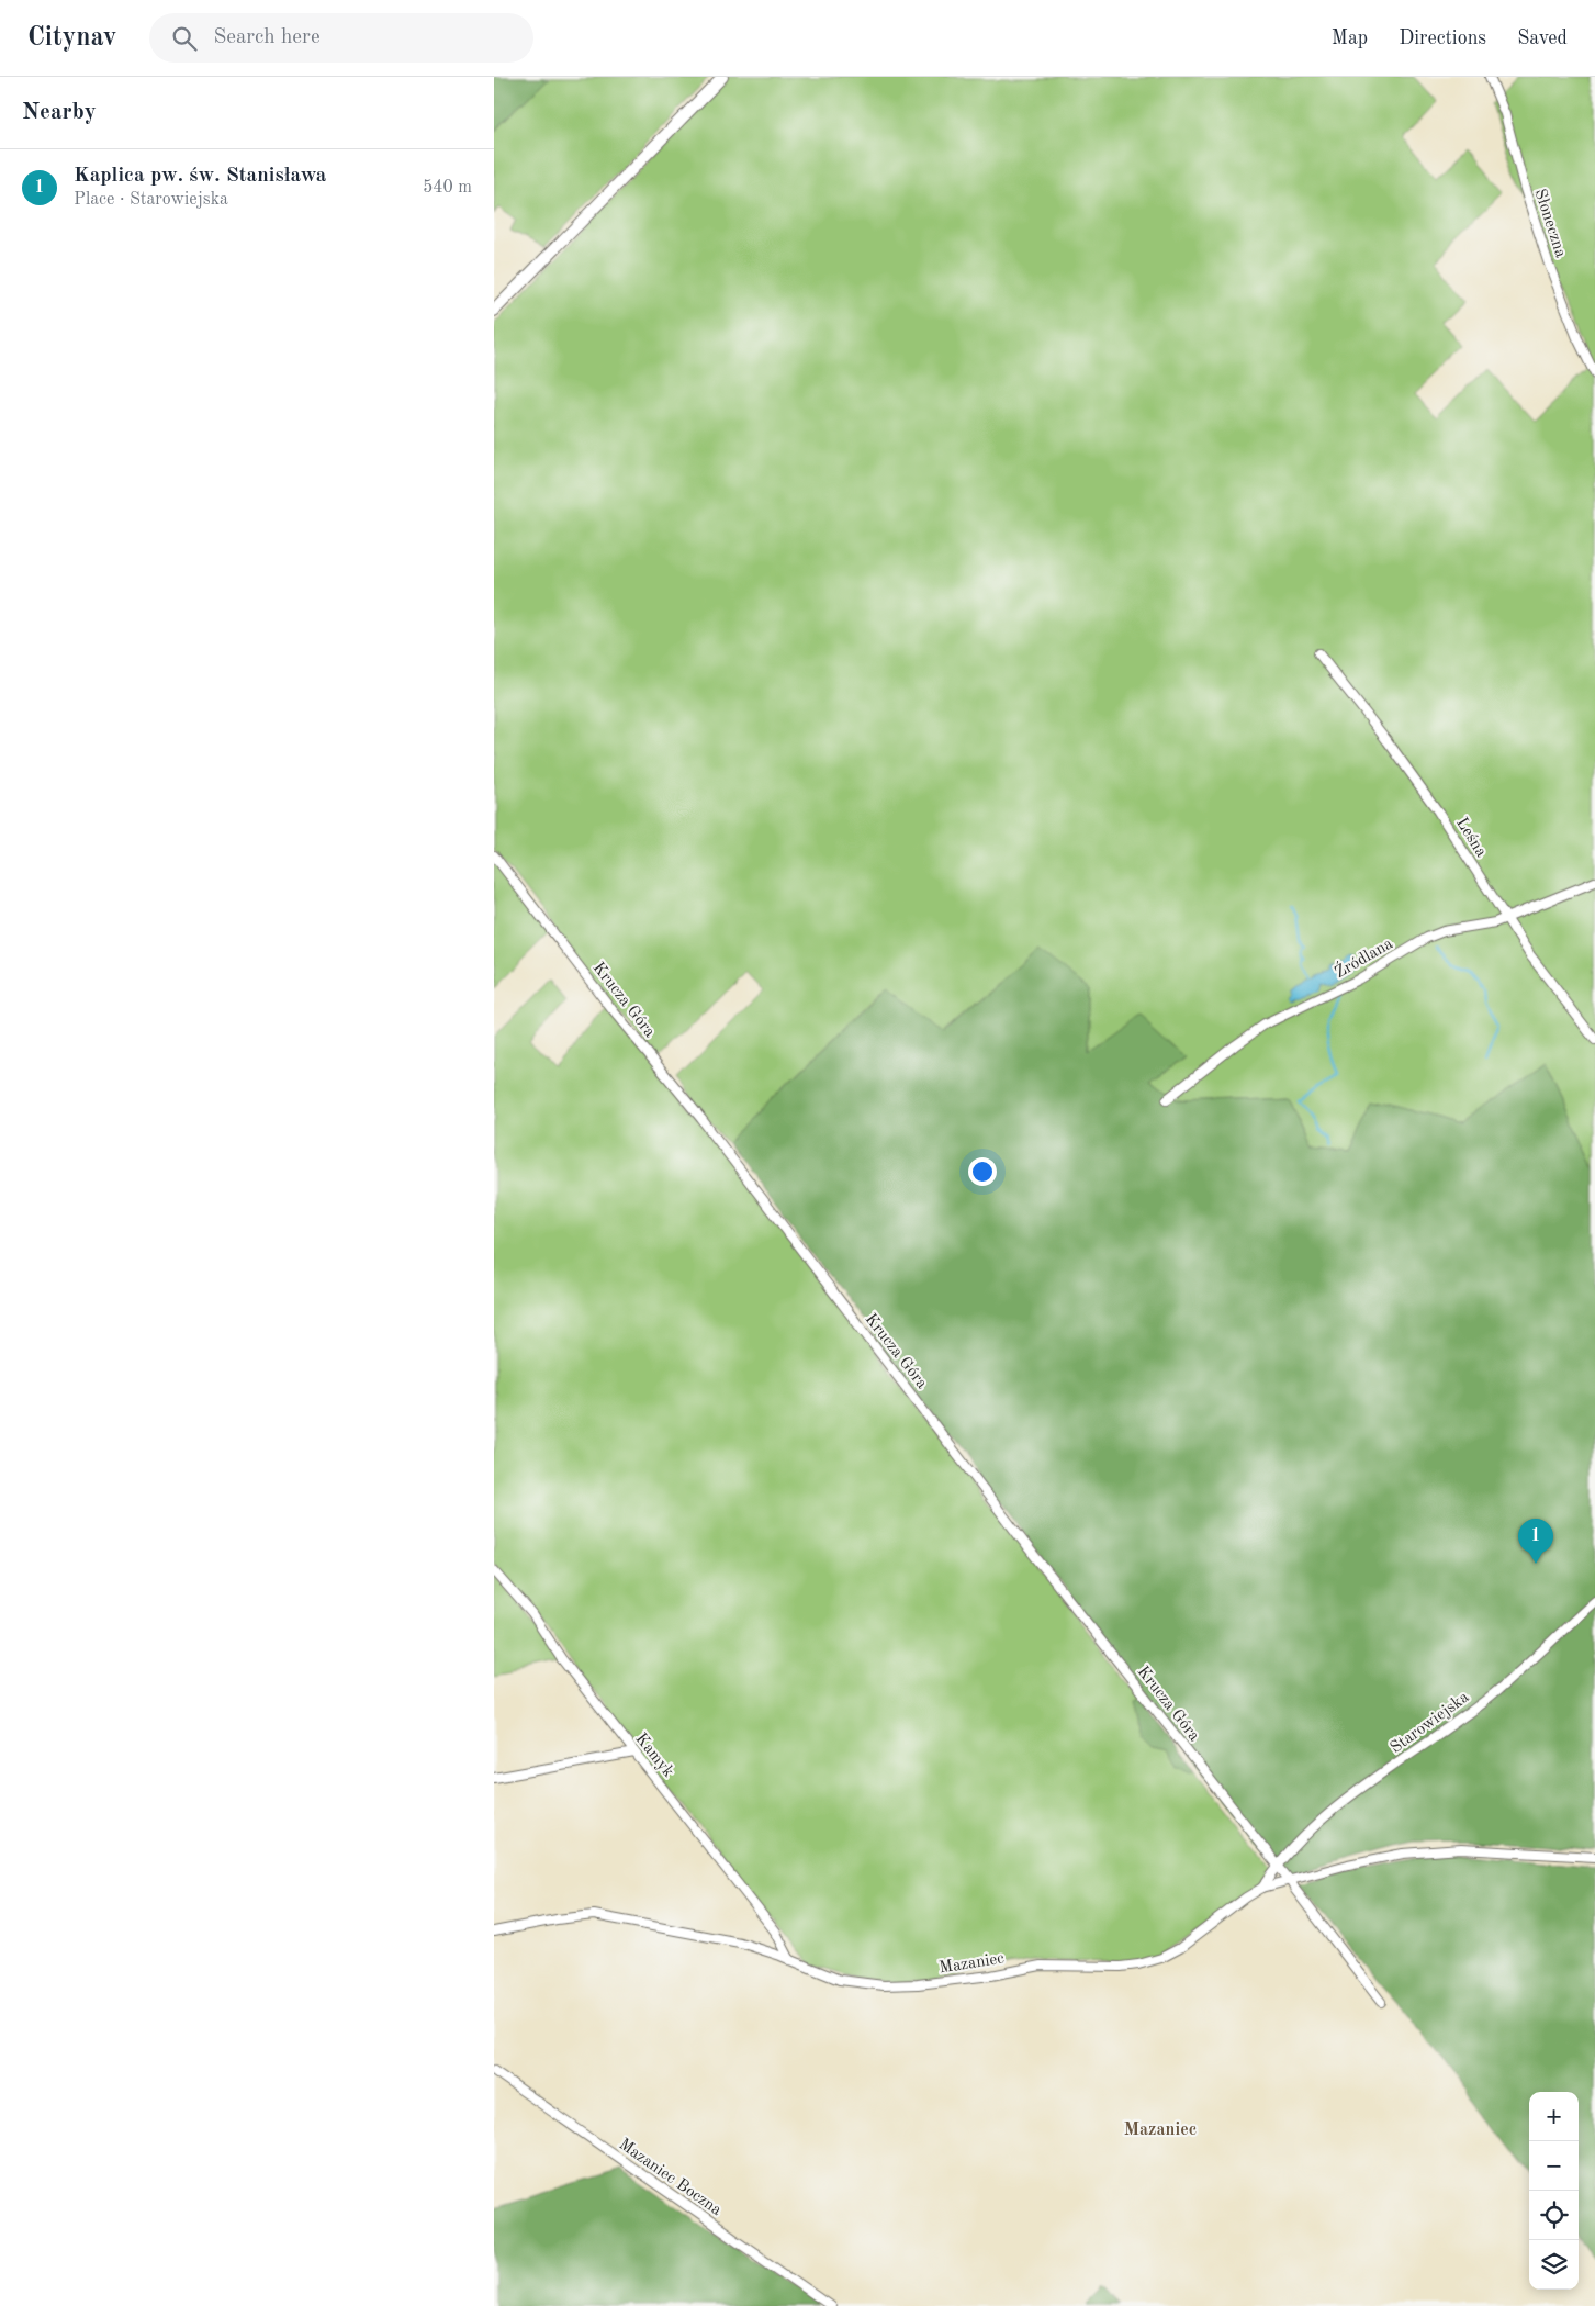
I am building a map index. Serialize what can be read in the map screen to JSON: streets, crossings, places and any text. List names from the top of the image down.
{
  "streets": {
    "street": [
      "Słoneczna",
      "Leśna",
      "Źródlana",
      "Krucza Góra",
      "Starowiejska",
      "Kamyk",
      "Mazaniec",
      "Mazaniec Boczna"
    ]
  },
  "crossings": [
    ["Leśna", "Źródlana"],
    ["Krucza Góra", "Starowiejska"],
    ["Krucza Góra", "Mazaniec"],
    ["Starowiejska", "Mazaniec"],
    ["Kamyk", "Mazaniec"]
  ],
  "districts": ["Mazaniec"],
  "page": {
    "header": "Citynav",
    "search": "Search here",
    "nav": ["Map", "Directions", "Saved"],
    "heading": "Nearby",
    "list": [
      {
        "mark": "1",
        "name": "Kaplica pw. św. Stanisława",
        "note": "Place · Starowiejska",
        "value": "540 m"
      }
    ],
    "pins": "1",
    "map_buttons": ["+", "−"]
  }
}
